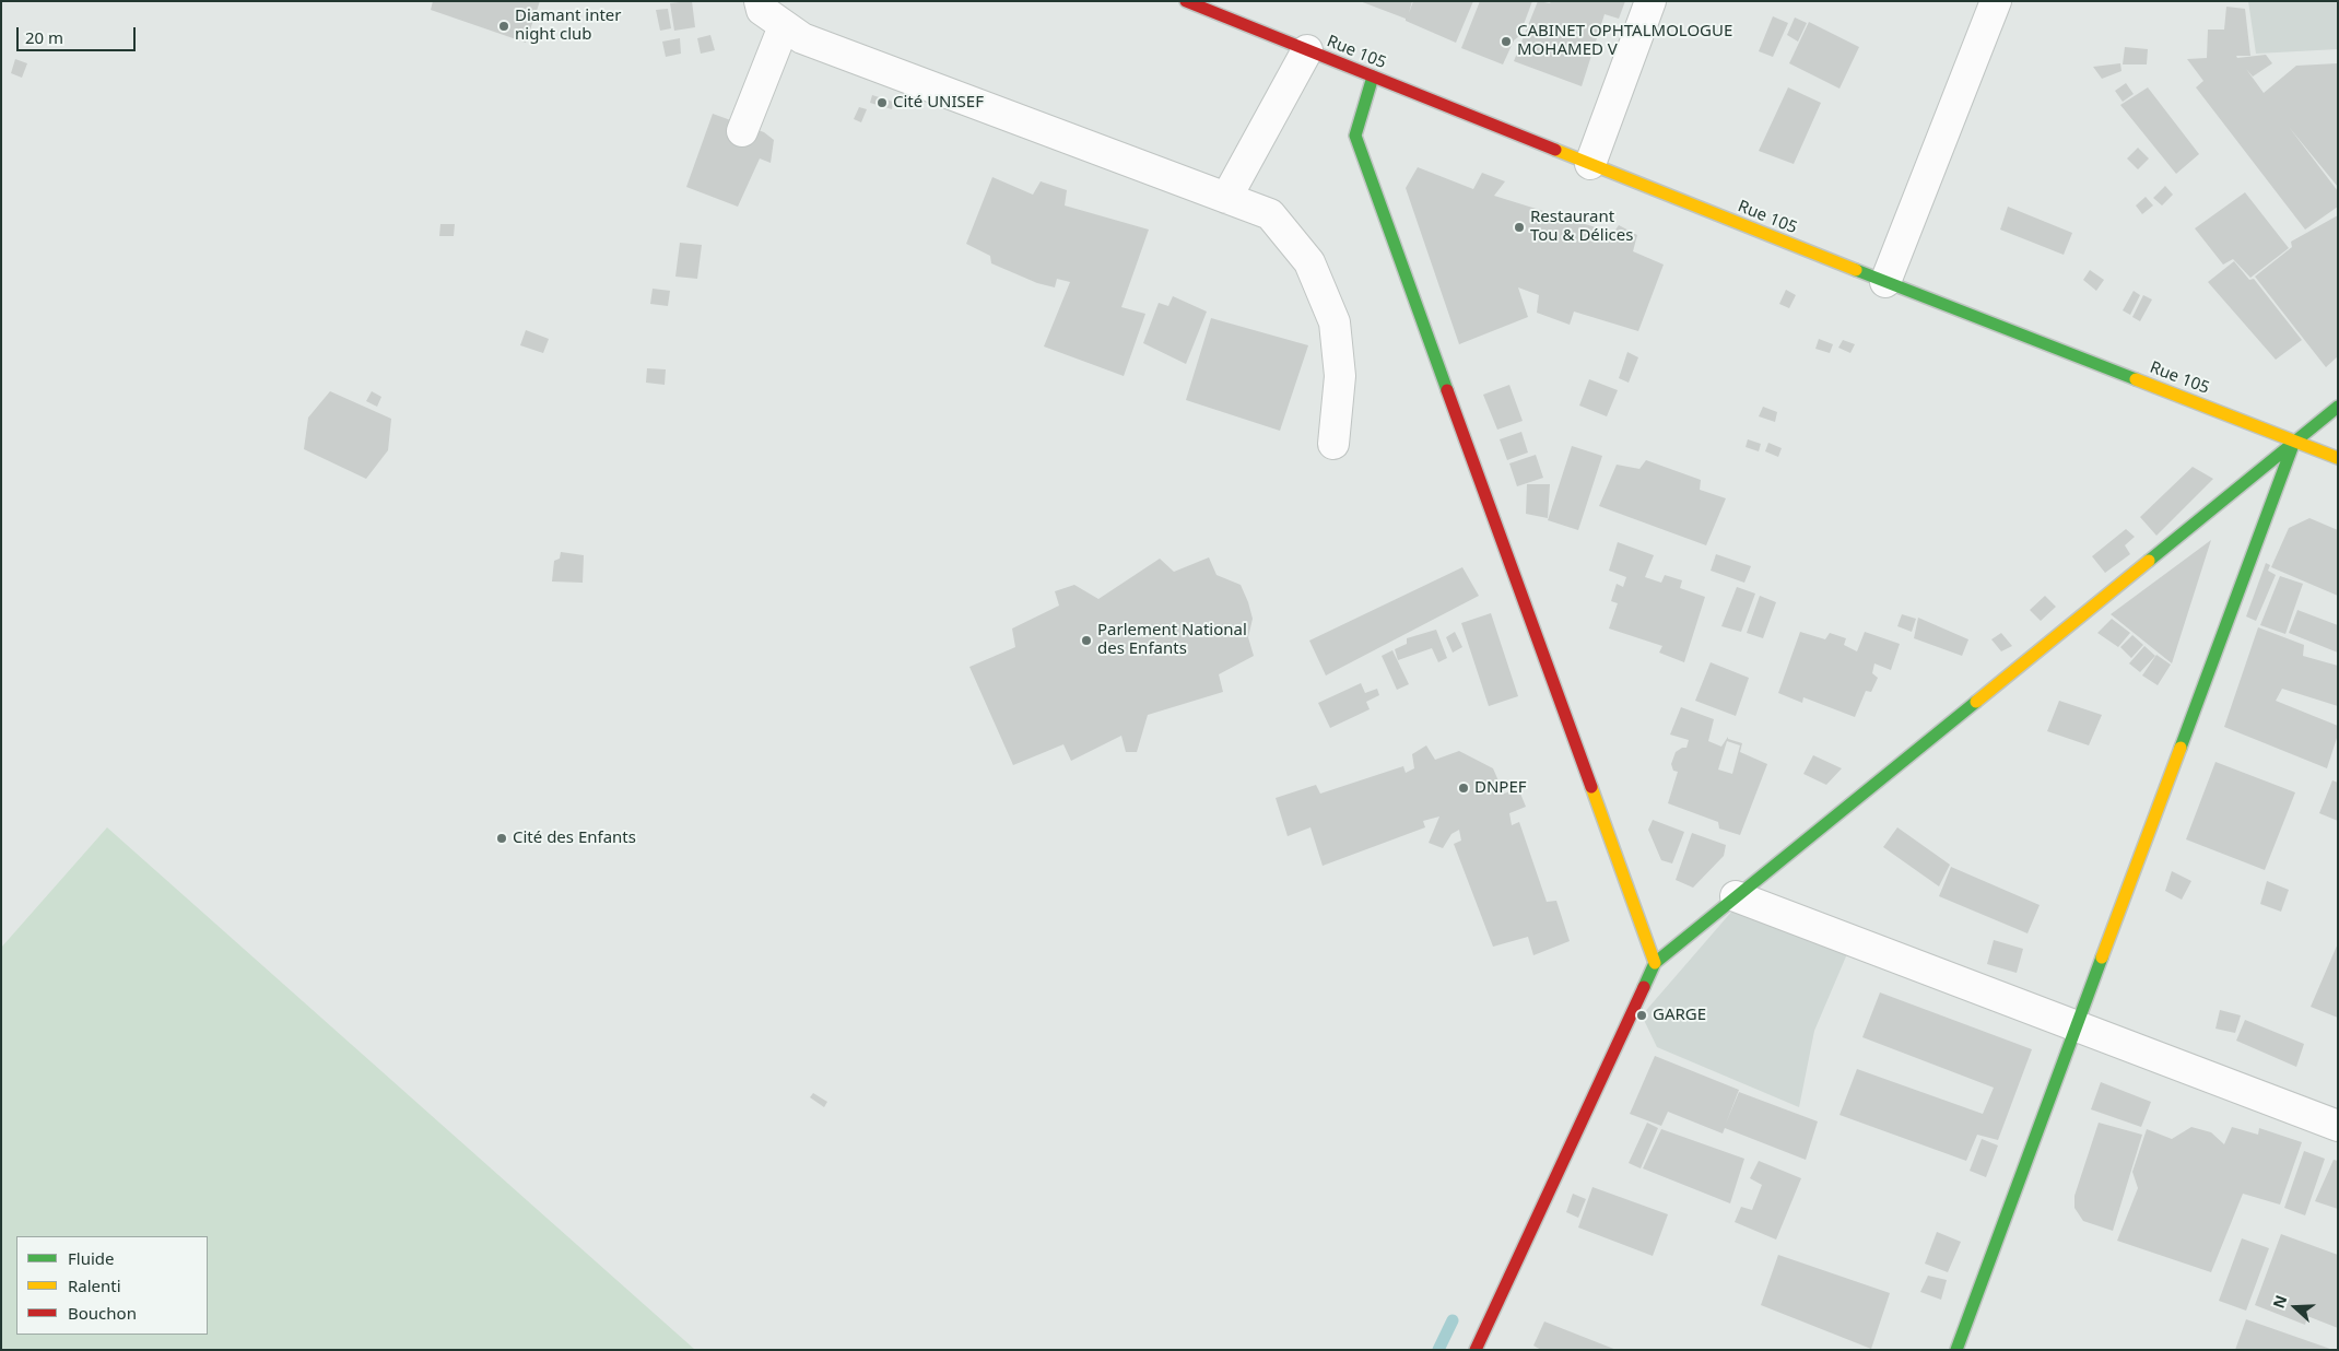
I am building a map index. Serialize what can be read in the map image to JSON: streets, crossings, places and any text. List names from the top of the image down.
{
  "streets": {
    "street": ["Rue 105"]
  },
  "places": [
    "Diamant inter night club",
    "CABINET OPHTALMOLOGUE MOHAMED V",
    "Cité UNISEF",
    "Restaurant Tou & Délices",
    "Parlement National des Enfants",
    "DNPEF",
    "Cité des Enfants",
    "GARGE"
  ],
  "legend": ["Fluide", "Ralenti", "Bouchon"],
  "scale_bar": "20 m",
  "north": "left"
}
